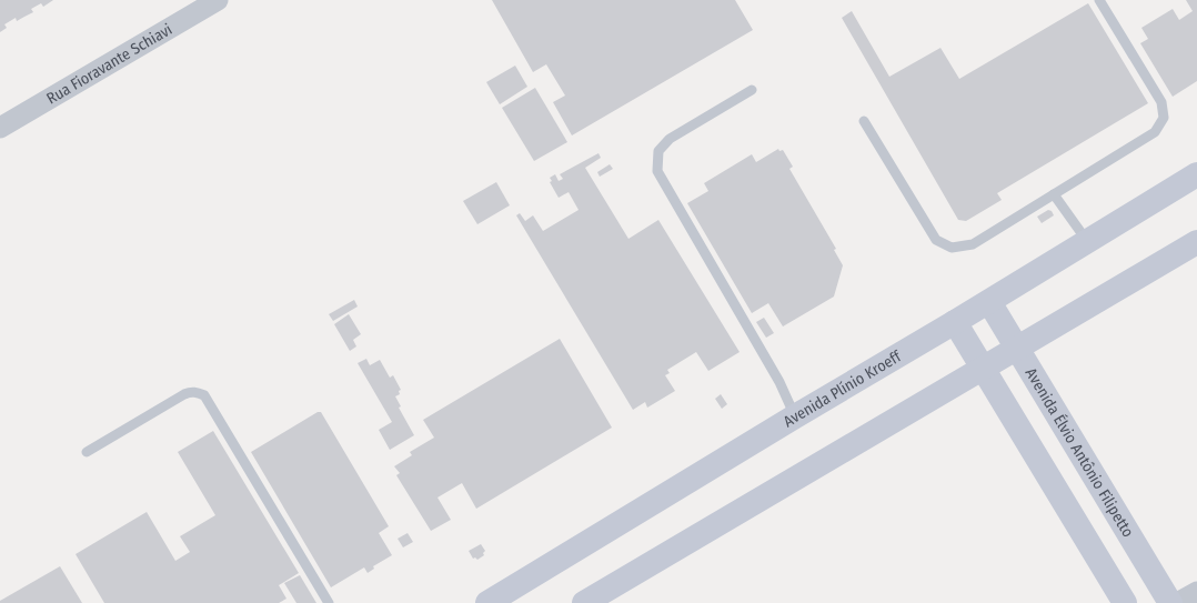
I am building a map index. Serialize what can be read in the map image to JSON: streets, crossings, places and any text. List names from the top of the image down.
{
  "streets": {
    "main road": ["Avenida Plínio Kroeff", "Avenida Élvio Antônio Filipetto"],
    "street": ["Rua Fioravante Schiavi"]
  },
  "crossings": [
    ["Avenida Plínio Kroeff", "Avenida Élvio Antônio Filipetto"]
  ]
}
